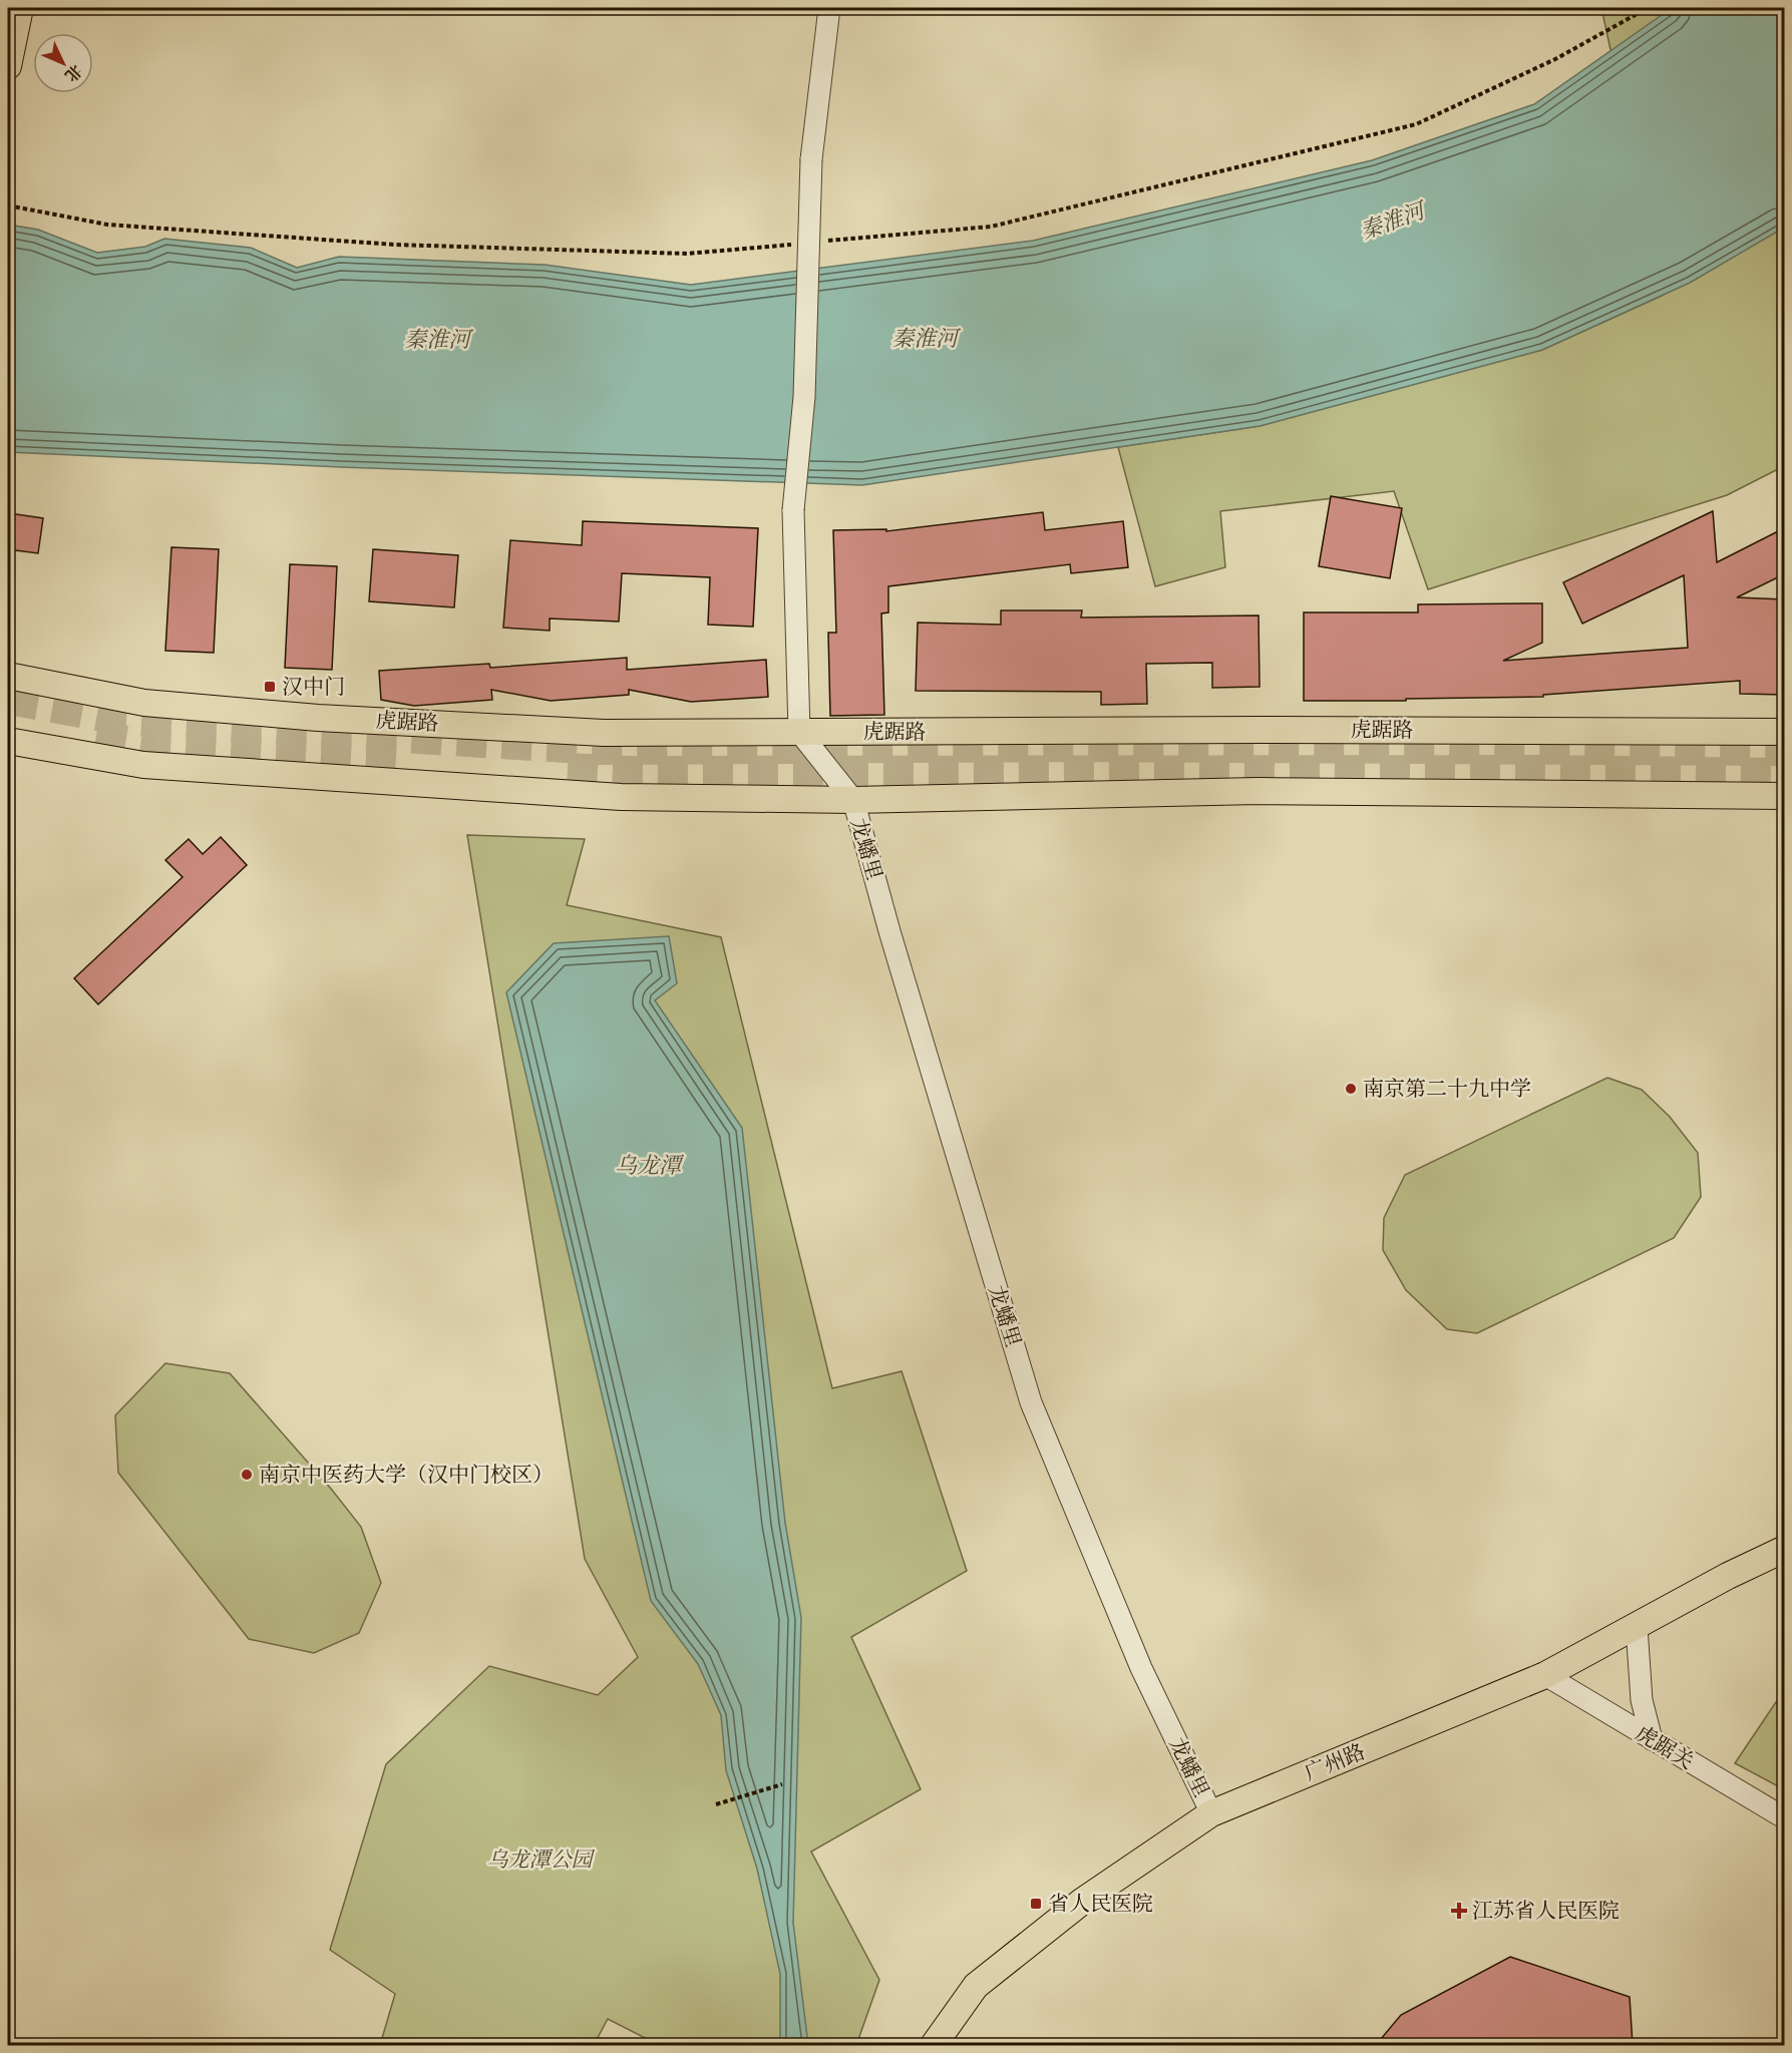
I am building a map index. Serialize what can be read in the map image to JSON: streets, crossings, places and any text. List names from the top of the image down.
{
  "streets": {
    "main road": ["虎踞路", "广州路"],
    "street": ["龙蟠里", "虎踞关"]
  },
  "crossings": [
    ["龙蟠里", "广州路"],
    ["虎踞关", "广州路"]
  ],
  "water": ["秦淮河", "乌龙潭"],
  "parks": ["乌龙潭公园"],
  "places": {
    "transit": ["汉中门", "省人民医院"],
    "other": ["南京第二十九中学", "南京中医药大学（汉中门校区）"],
    "health": ["江苏省人民医院"]
  },
  "north": "bottom right"
}
